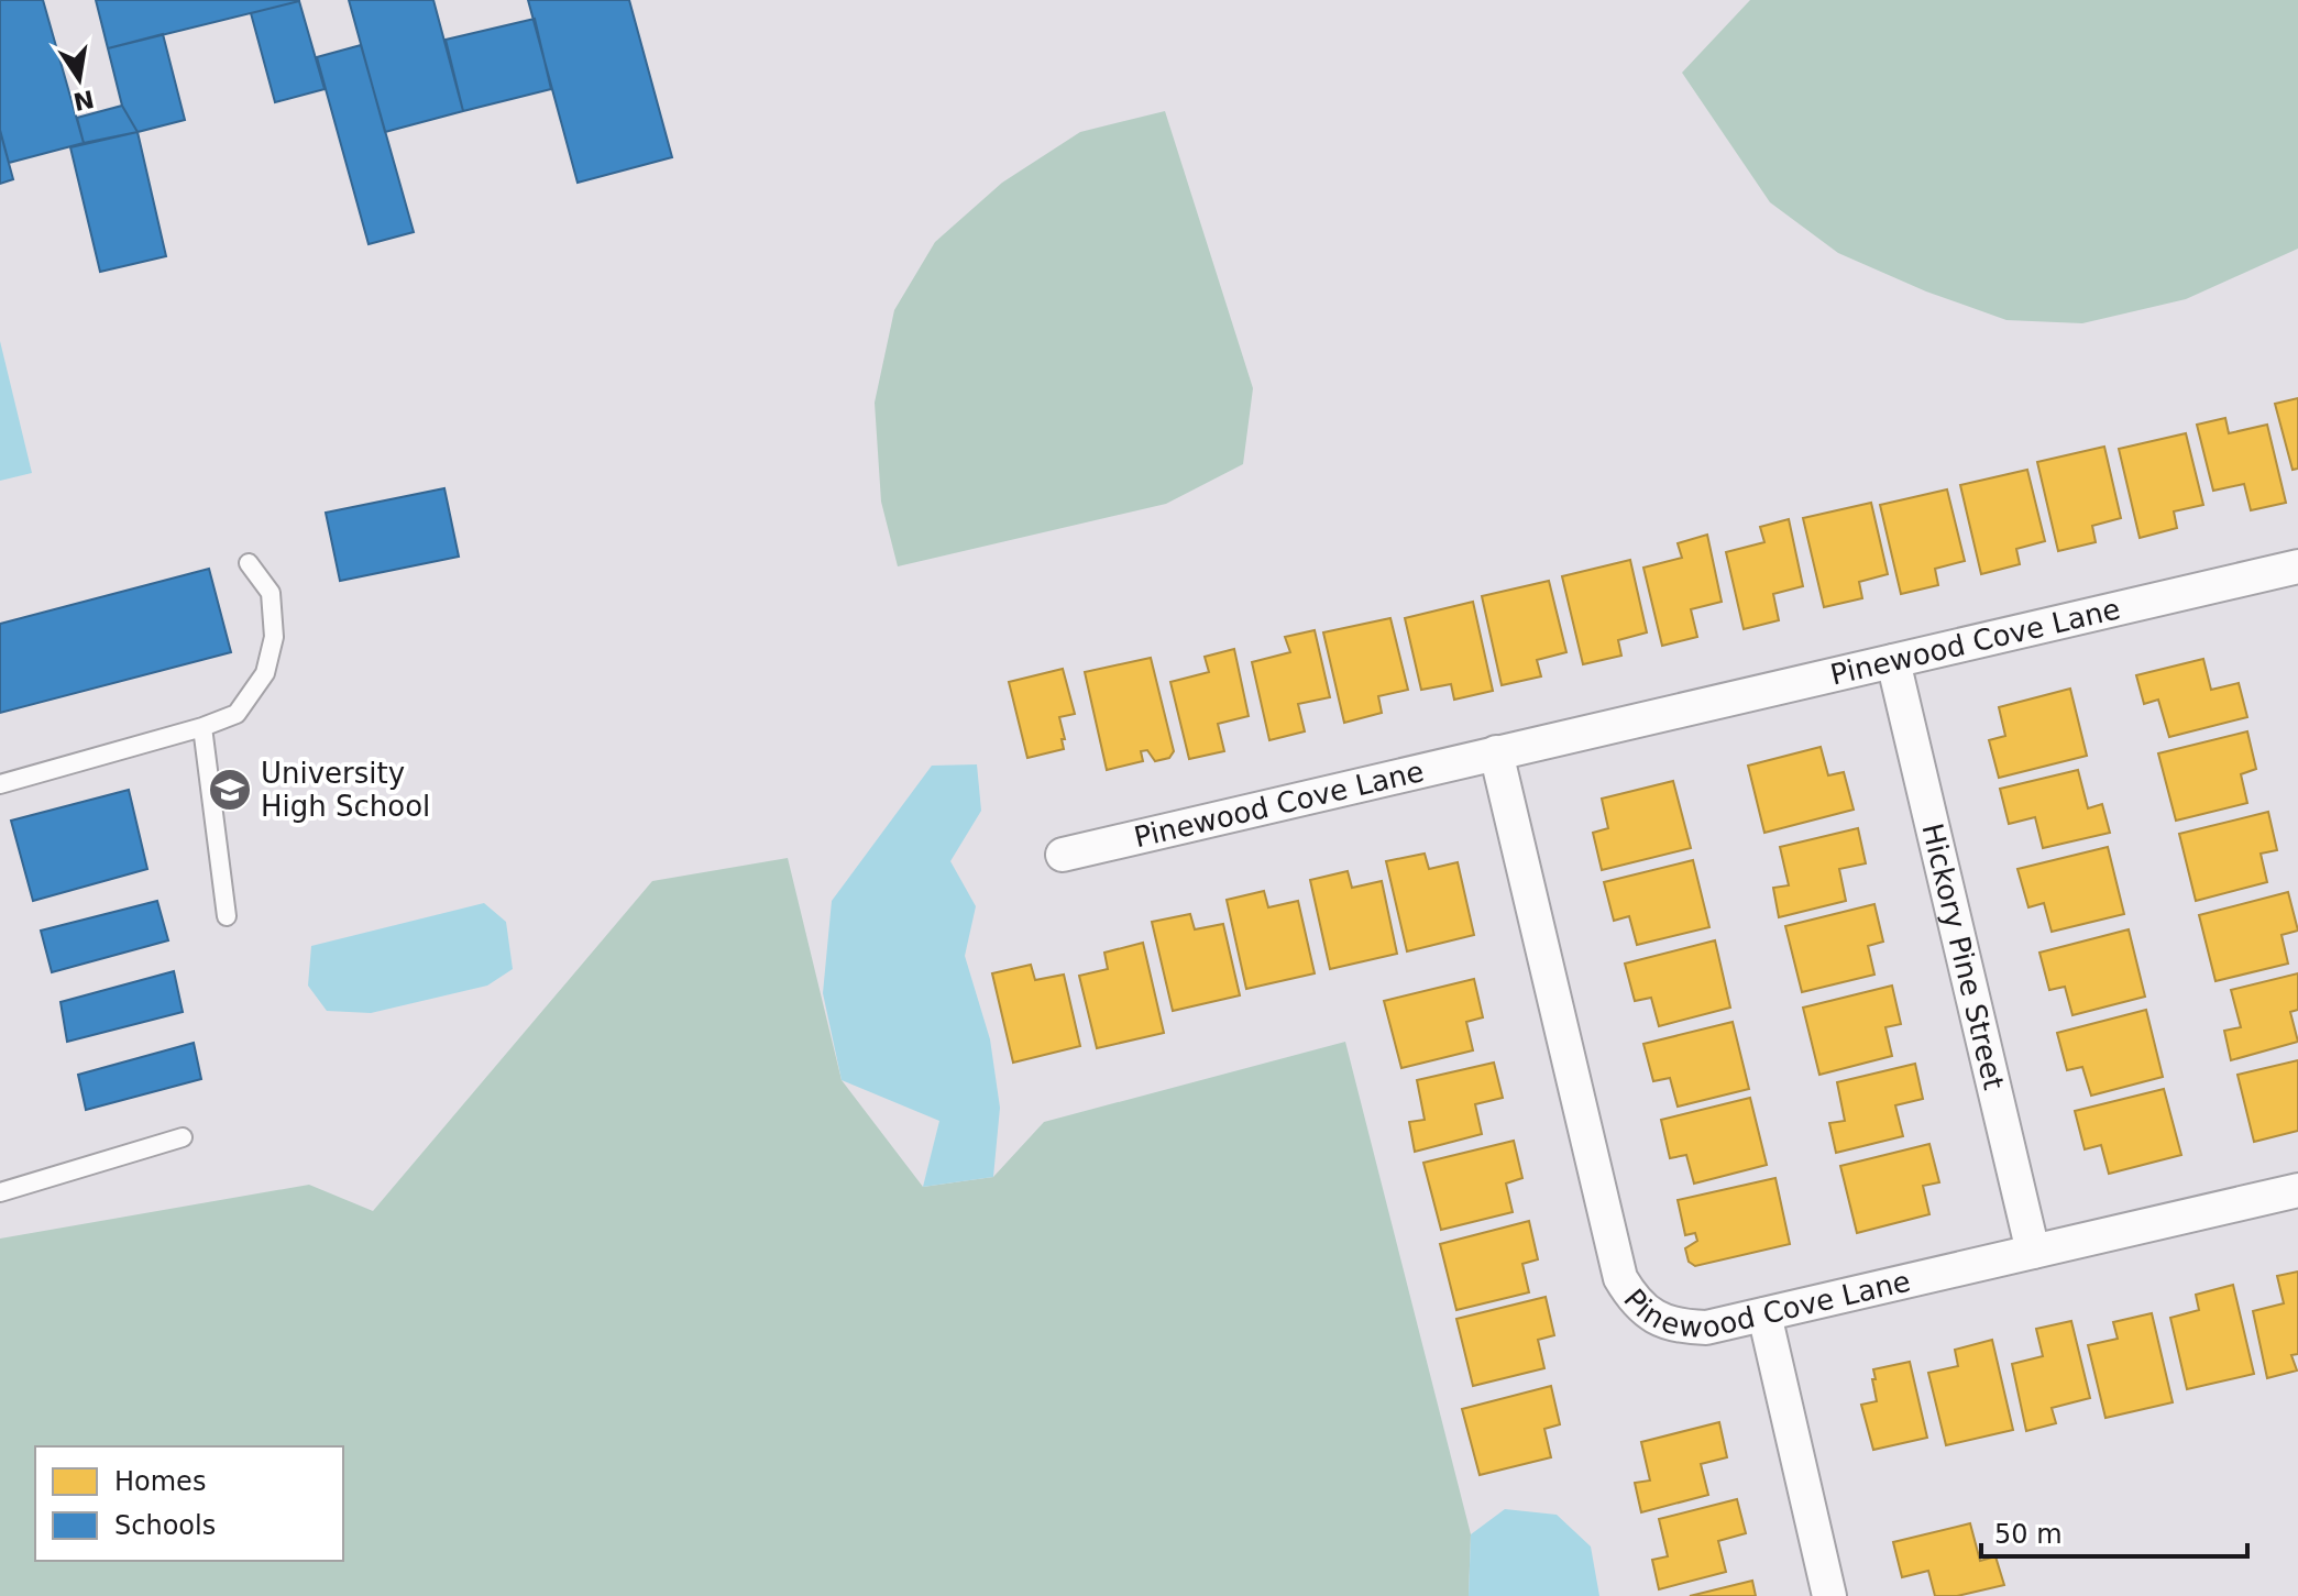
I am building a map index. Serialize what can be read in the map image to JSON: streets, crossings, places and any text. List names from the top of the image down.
{
  "streets": {
    "street": ["Pinewood Cove Lane", "Hickory Pine Street"]
  },
  "crossings": [
    ["Pinewood Cove Lane", "Hickory Pine Street"]
  ],
  "places": {
    "school or university": ["University High School"]
  },
  "legend": ["Homes", "Schools"],
  "scale_bar": "50 m",
  "north": "bottom"
}
